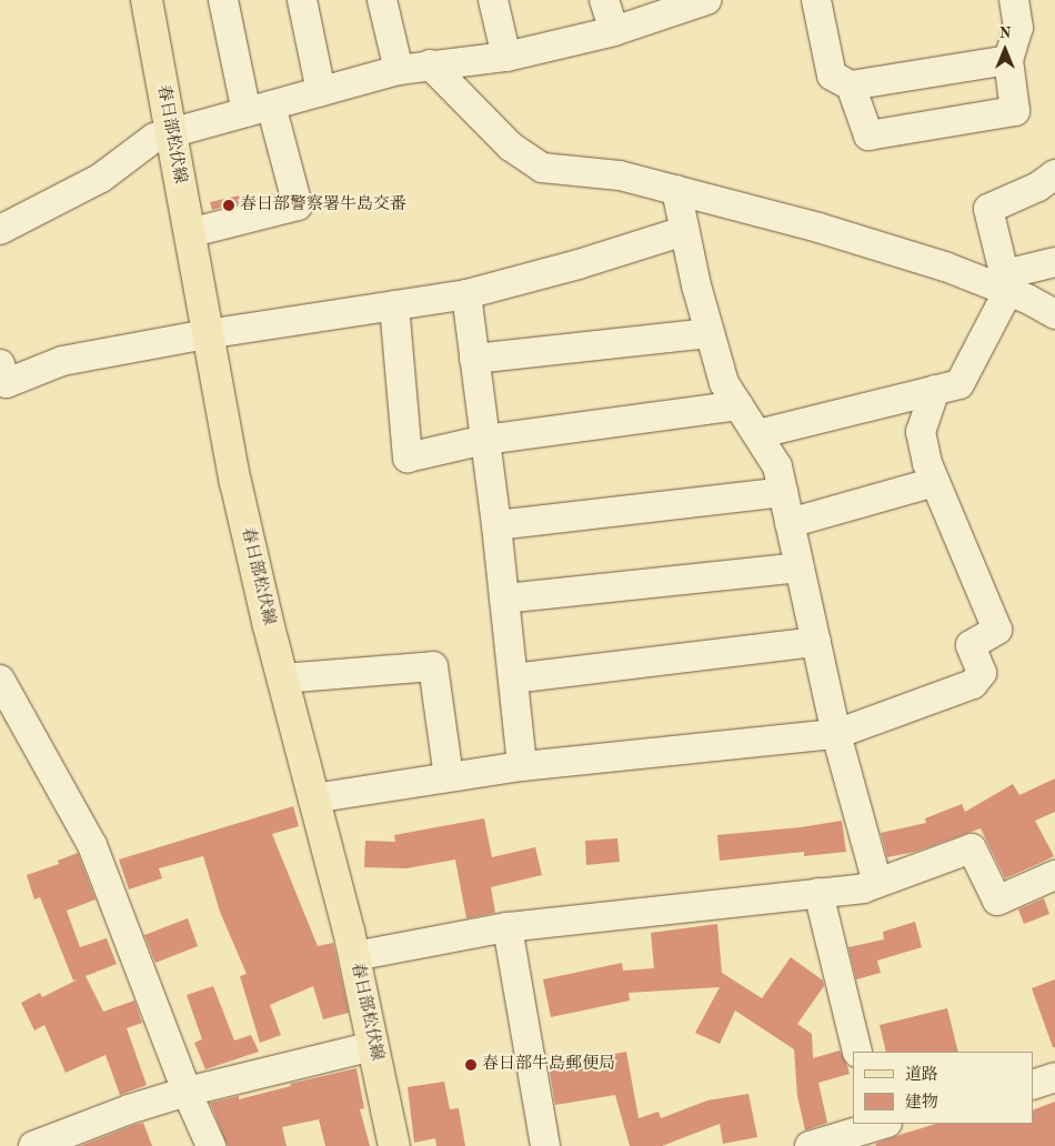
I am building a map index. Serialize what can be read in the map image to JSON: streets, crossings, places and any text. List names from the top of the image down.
{
  "streets": {
    "main road": ["春日部松伏線"]
  },
  "places": ["春日部警察署牛島交番", "春日部牛島郵便局"],
  "legend": ["道路", "建物"],
  "north": "top"
}
